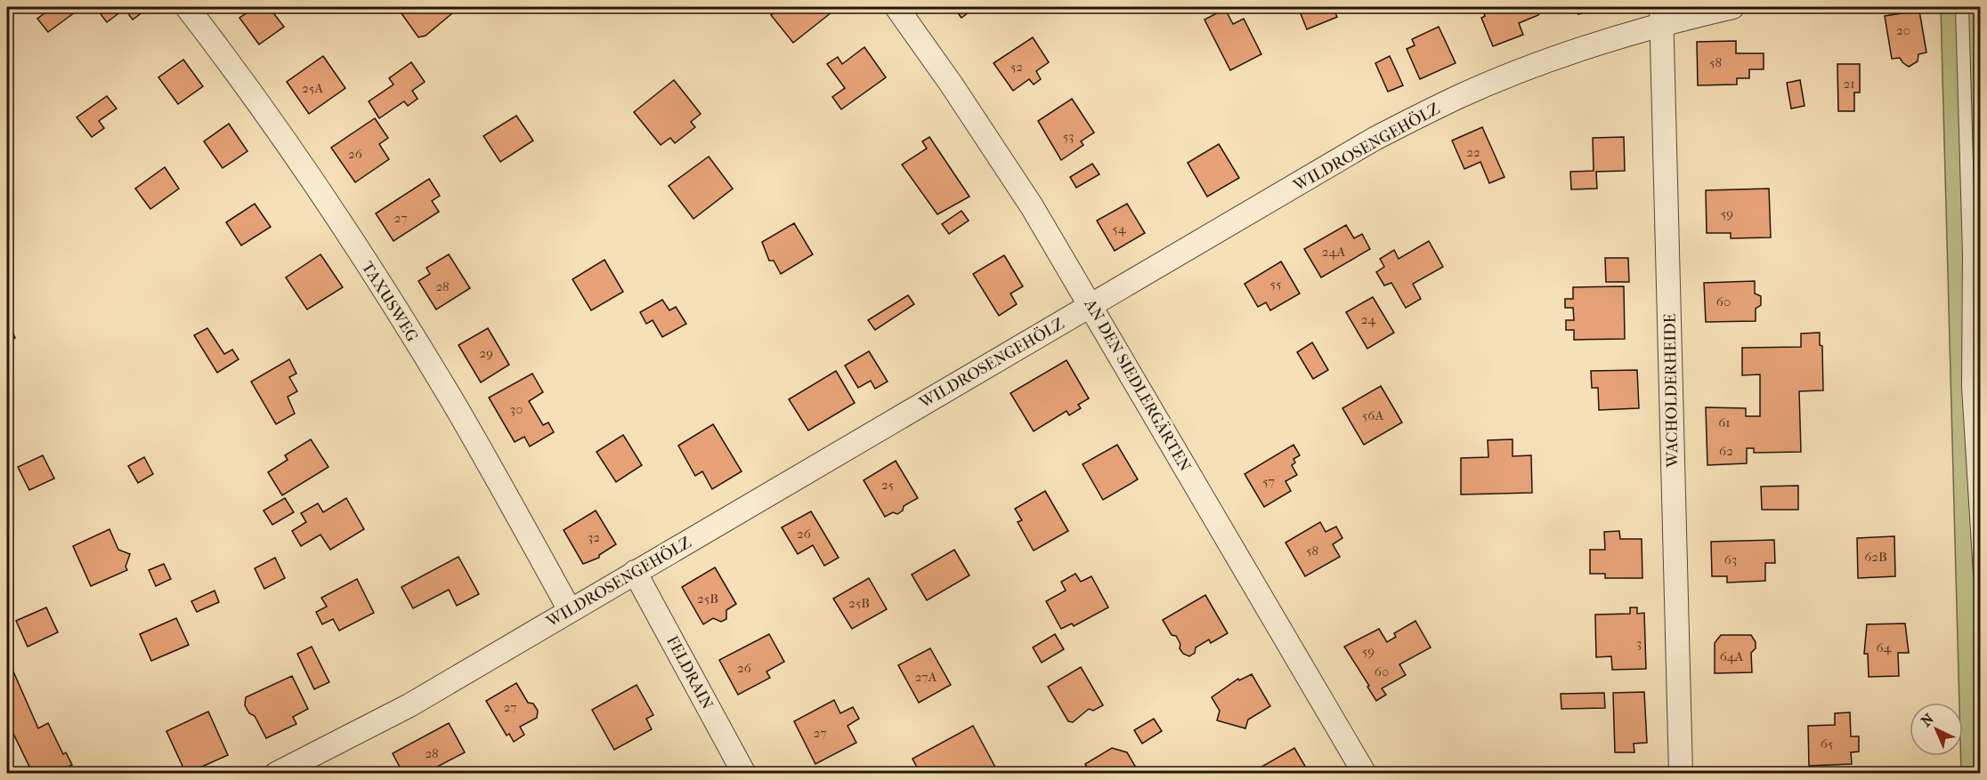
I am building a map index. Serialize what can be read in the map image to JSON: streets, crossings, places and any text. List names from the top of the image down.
{
  "streets": {
    "street": [
      "WILDROSENGEHÖLZ",
      "TAXUSWEG",
      "AN DEN SIEDLERGÄRTEN",
      "WACHOLDERHEIDE",
      "FELDRAIN"
    ]
  },
  "crossings": [
    ["WILDROSENGEHÖLZ", "TAXUSWEG"],
    ["WILDROSENGEHÖLZ", "AN DEN SIEDLERGÄRTEN"],
    ["WILDROSENGEHÖLZ", "WACHOLDERHEIDE"],
    ["WILDROSENGEHÖLZ", "FELDRAIN"]
  ],
  "house_numbers": [
    "20",
    "58",
    "52",
    "21",
    "25A",
    "53",
    "22",
    "26",
    "59",
    "27",
    "54",
    "24A",
    "55",
    "28",
    "60",
    "24",
    "29",
    "30",
    "56A",
    "61",
    "62",
    "57",
    "25",
    "26",
    "32",
    "58",
    "62B",
    "63",
    "25B",
    "25B",
    "3",
    "64",
    "59",
    "64A",
    "26",
    "60",
    "27A",
    "27",
    "27",
    "65",
    "28"
  ],
  "north": "top left"
}
